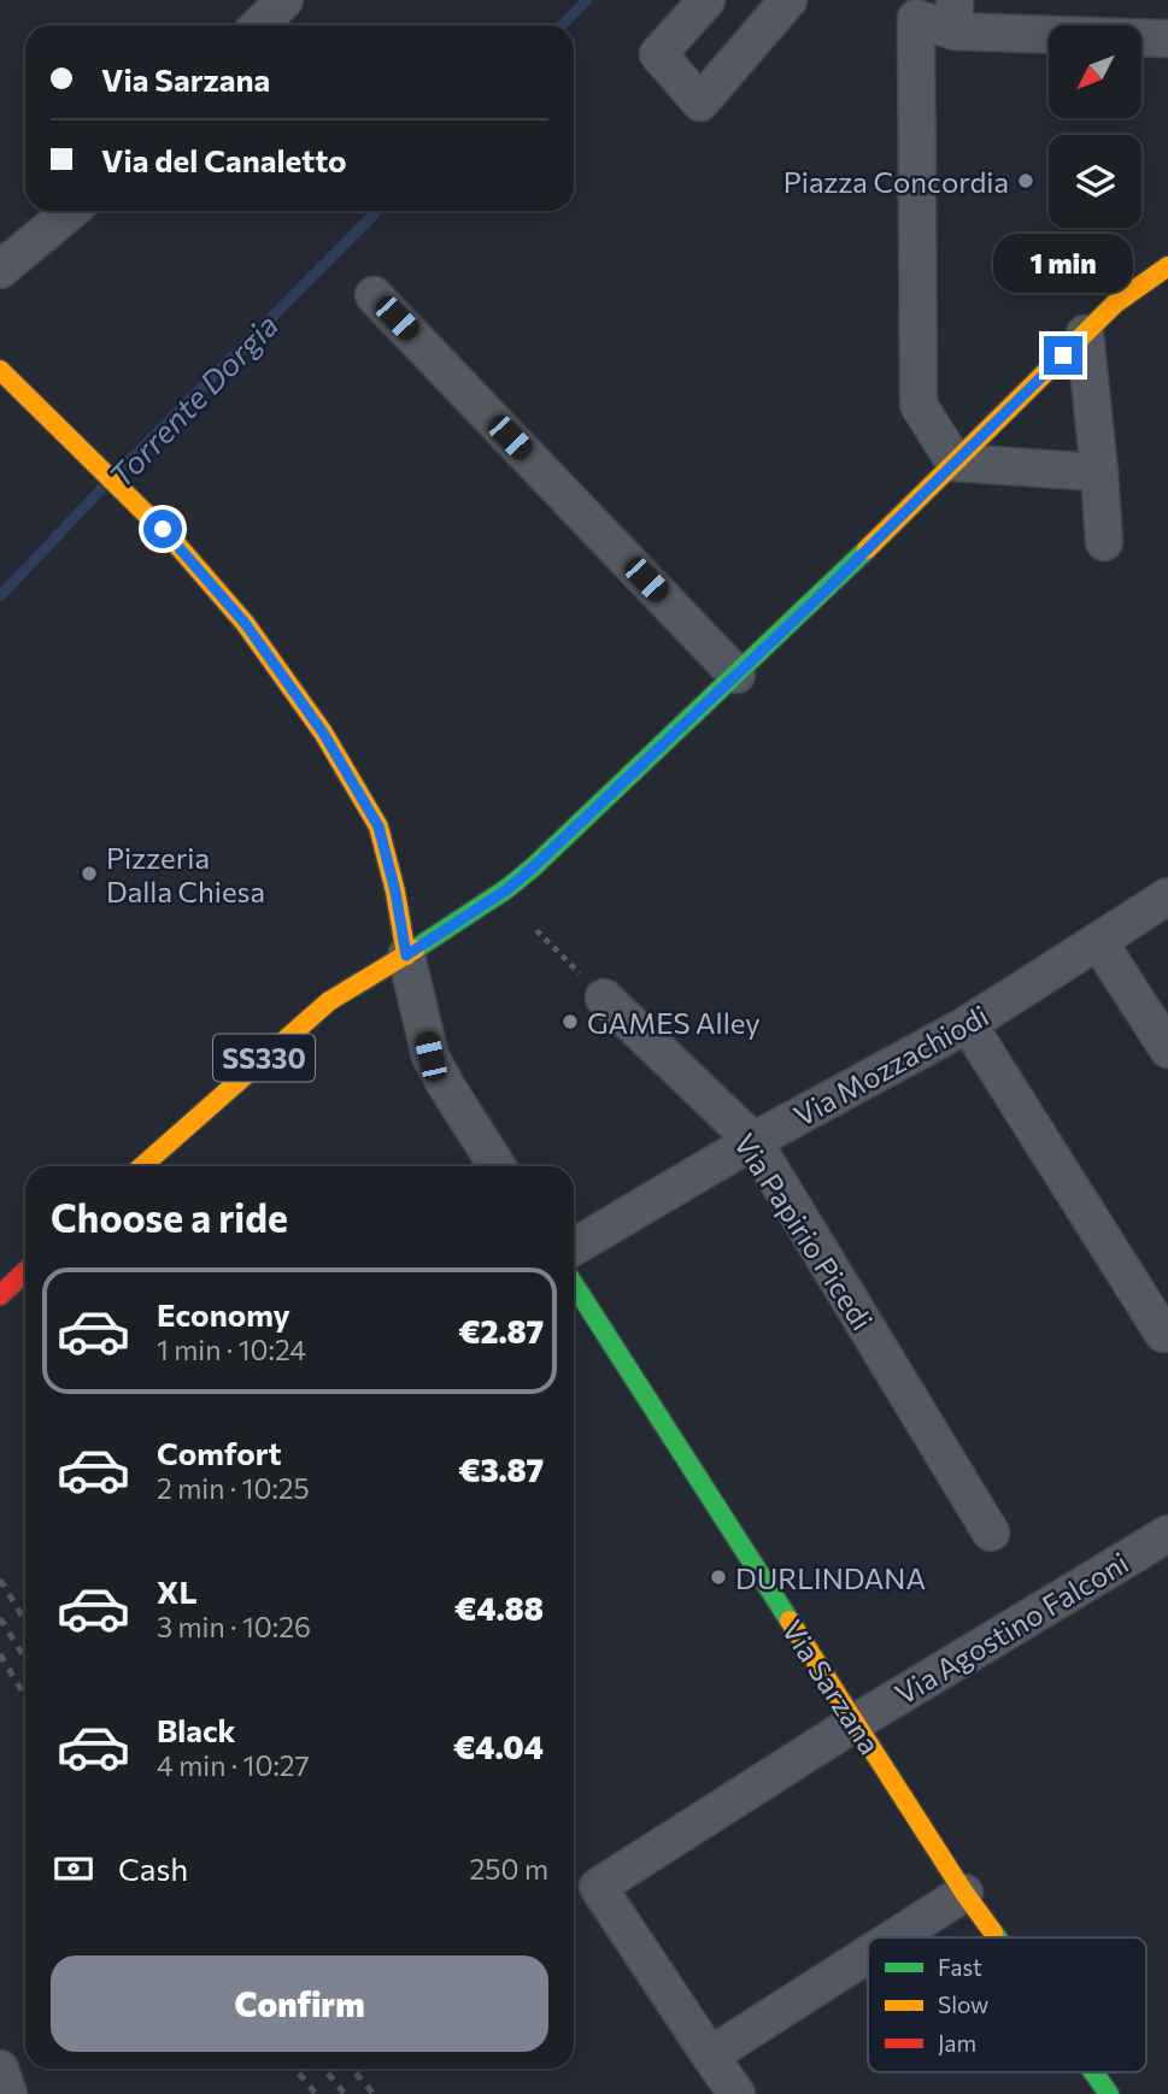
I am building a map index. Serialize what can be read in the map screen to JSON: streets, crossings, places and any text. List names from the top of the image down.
{
  "streets": {
    "main road": ["SS330", "Via Sarzana"],
    "street": ["Via Mozzachiodi", "Via Papirio Picedi", "Via Agostino Falconi"]
  },
  "crossings": [
    ["Via Mozzachiodi", "Via Papirio Picedi"],
    ["Via Agostino Falconi", "Via Sarzana"]
  ],
  "water": ["Torrente Dorgia"],
  "places": [
    "Piazza Concordia",
    "Pizzeria Dalla Chiesa",
    "GAMES Alley",
    "DURLINDANA"
  ],
  "legend": ["Fast", "Slow", "Jam"],
  "north": "bottom left",
  "page": {
    "banner": ["Via Sarzana", "Via del Canaletto"],
    "bubble": "1 min",
    "heading": "Choose a ride",
    "list": [
      {
        "name": "Economy",
        "note": "1 min · 10:24",
        "value": "€2.87"
      },
      {
        "name": "Comfort",
        "note": "2 min · 10:25",
        "value": "€3.87"
      },
      {
        "name": "XL",
        "note": "3 min · 10:26",
        "value": "€4.88"
      },
      {
        "name": "Black",
        "note": "4 min · 10:27",
        "value": "€4.04"
      }
    ],
    "pay": ["Cash", "250 m"],
    "buttons": "Confirm"
  }
}
